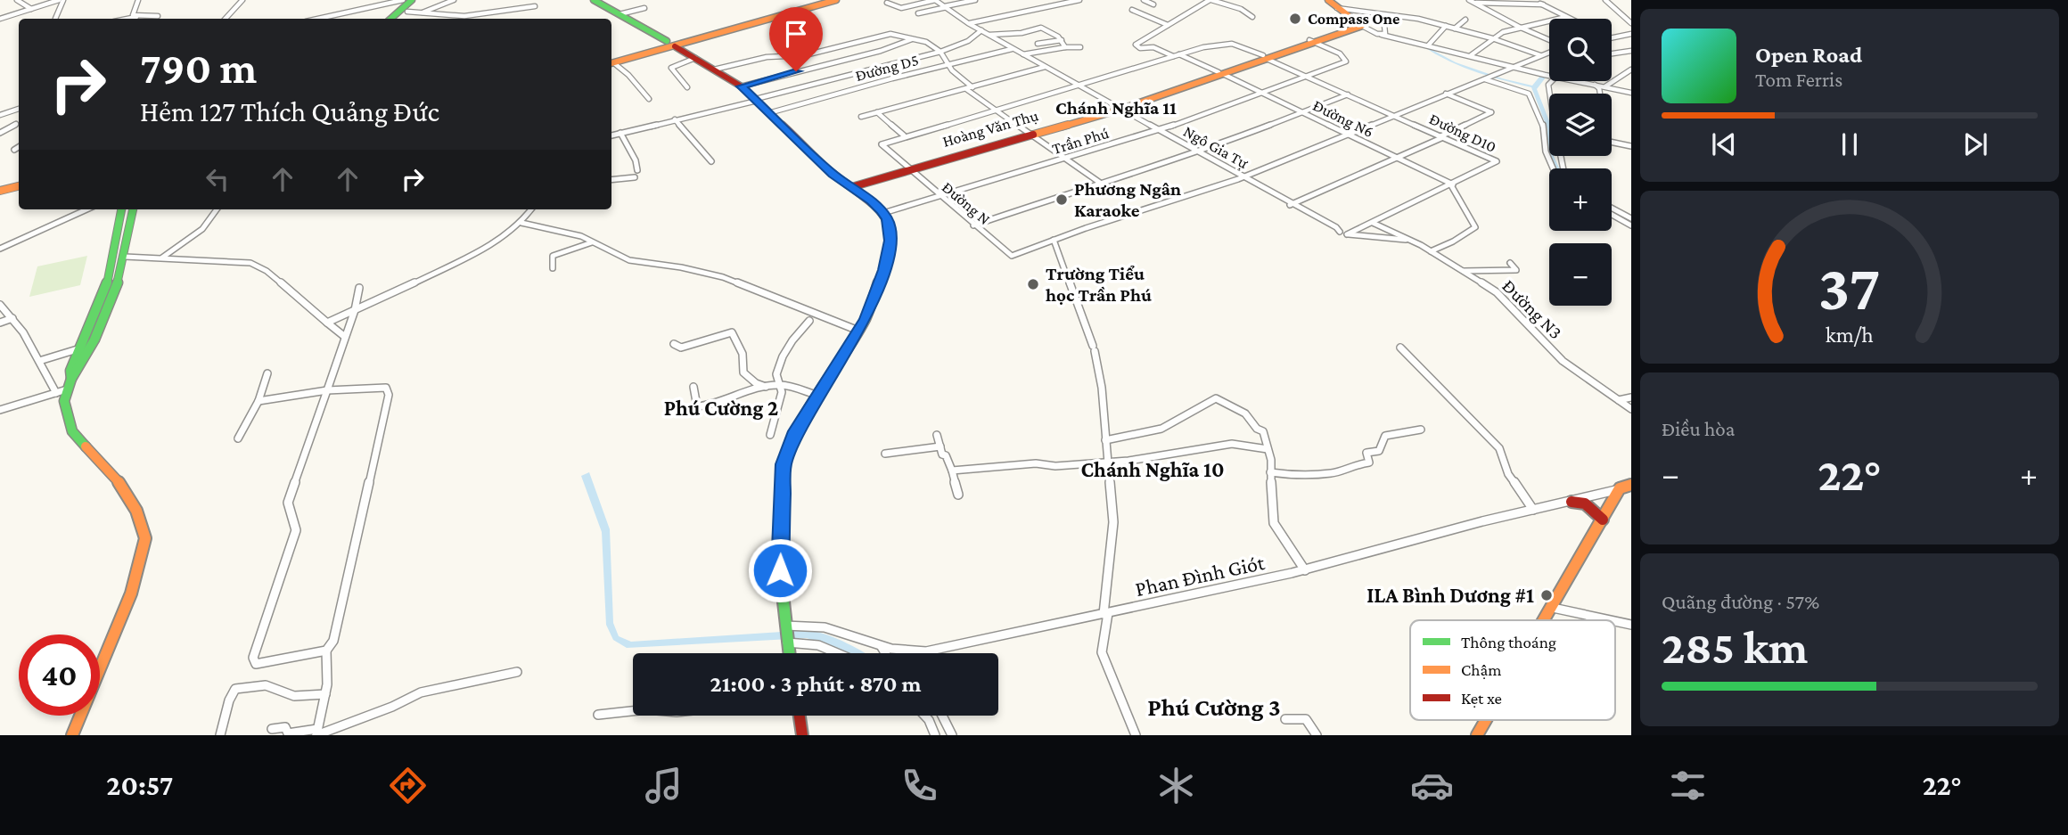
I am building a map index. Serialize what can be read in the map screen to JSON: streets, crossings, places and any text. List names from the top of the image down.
{
  "streets": {
    "main road": ["Hoàng Văn Thụ"],
    "street": [
      "Đường D5",
      "Đường N6",
      "Đường D10",
      "Trần Phú",
      "Ngô Gia Tự",
      "Đường N",
      "Đường N3",
      "Phan Đình Giót"
    ]
  },
  "crossings": [
    ["Đường D5", "Ngô Gia Tự"],
    ["Đường N6", "Hoàng Văn Thụ"],
    ["Đường N6", "Đường D10"],
    ["Đường N6", "Trần Phú"],
    ["Đường N6", "Đường N"],
    ["Hoàng Văn Thụ", "Đường D10"],
    ["Hoàng Văn Thụ", "Trần Phú"],
    ["Hoàng Văn Thụ", "Ngô Gia Tự"],
    ["Hoàng Văn Thụ", "Đường N"],
    ["Đường D10", "Trần Phú"],
    ["Đường D10", "Ngô Gia Tự"],
    ["Đường D10", "Đường N"],
    ["Đường D10", "Đường N3"],
    ["Trần Phú", "Ngô Gia Tự"],
    ["Trần Phú", "Đường N"],
    ["Ngô Gia Tự", "Đường N"],
    ["Ngô Gia Tự", "Đường N3"]
  ],
  "districts": [
    "Chánh Nghĩa 11",
    "Phú Cường 2",
    "Chánh Nghĩa 10",
    "Phú Cường 3"
  ],
  "places": [
    "Compass One",
    "Phương Ngân Karaoke",
    "Trường Tiểu học Trần Phú",
    "ILA Bình Dương #1"
  ],
  "legend": ["Thông thoáng", "Chậm", "Kẹt xe"],
  "page": {
    "map_buttons": ["+", "−"],
    "turn": ["790 m", "Hẻm 127 Thích Quảng Đức"],
    "song": ["Open Road", "Tom Ferris"],
    "tile": [
      "Điều hòa",
      ["Quãng đường · 57%", "285 km"]
    ],
    "heat": ["−", "22°", "+"],
    "limit": "40",
    "trip": "21:00 · 3 phút · 870 m",
    "tabs": ["20:57", "22°"],
    "gauge": ["37", "km/h"]
  }
}
